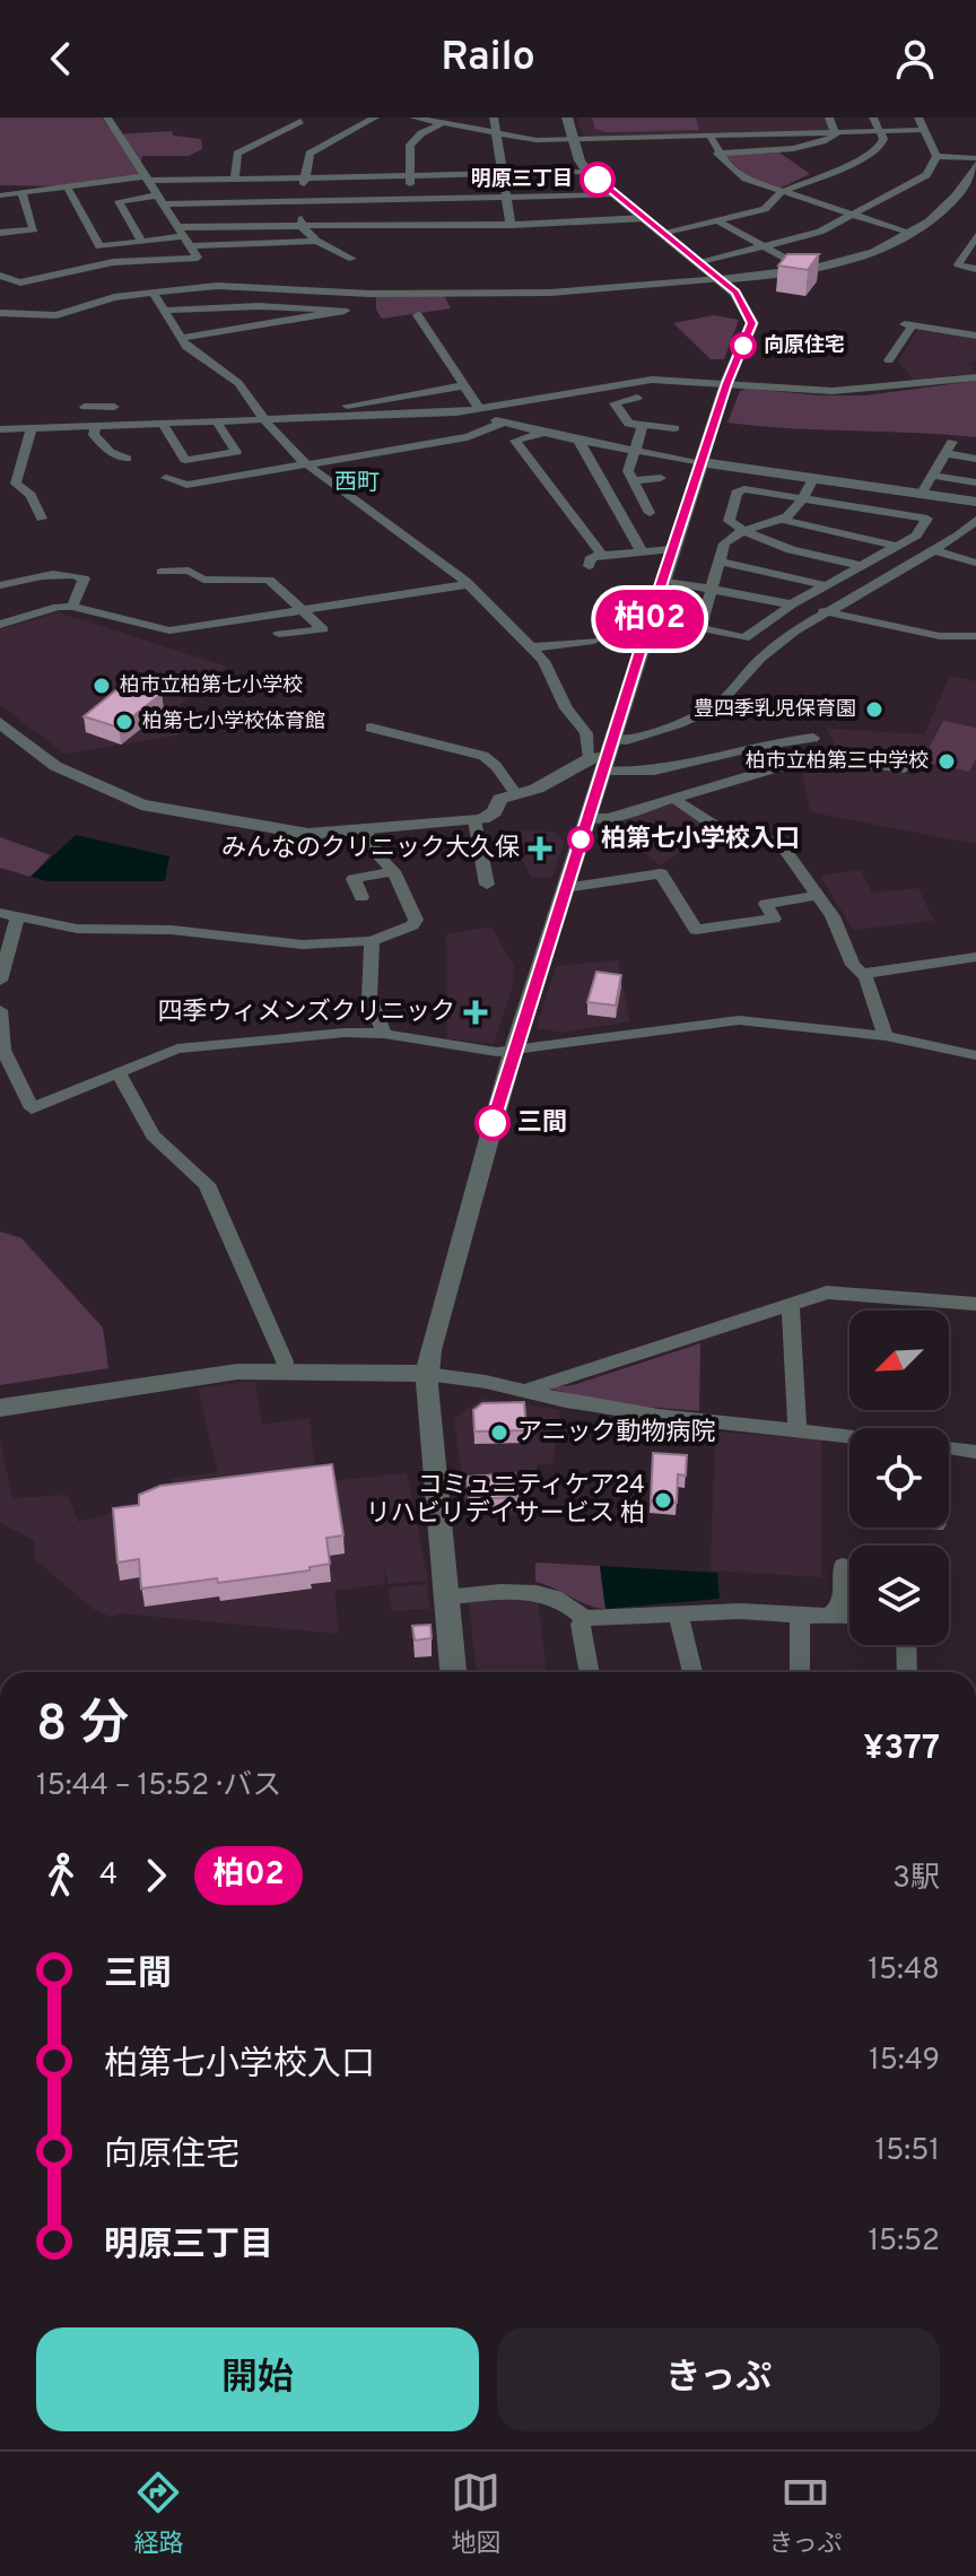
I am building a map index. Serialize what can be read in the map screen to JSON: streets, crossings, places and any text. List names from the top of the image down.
{
  "districts": ["西町"],
  "places": {
    "other": [
      "明原三丁目",
      "向原住宅",
      "柏市立柏第七小学校",
      "豊四季乳児保育園",
      "柏第七小学校体育館",
      "柏市立柏第三中学校",
      "柏第七小学校入口",
      "三間",
      "アニック動物病院",
      "コミュニティケア24 リハビリデイサービス 柏"
    ],
    "health": ["みんなのクリニック大久保", "四季ウィメンズクリニック"]
  },
  "lines": ["bus line 柏02"],
  "north": "bottom left",
  "page": {
    "header": "Railo",
    "on_map": "柏02",
    "heading": ["8 分", "15:44 – 15:52 · バス", "¥377"],
    "legs": ["4", "柏02", "3駅"],
    "list": [
      {
        "name": "三間",
        "value": "15:48"
      },
      {
        "name": "柏第七小学校入口",
        "value": "15:49"
      },
      {
        "name": "向原住宅",
        "value": "15:51"
      },
      {
        "name": "明原三丁目",
        "value": "15:52"
      }
    ],
    "buttons": ["開始", "きっぷ"],
    "tabs": ["経路", "地図", "きっぷ"]
  }
}
